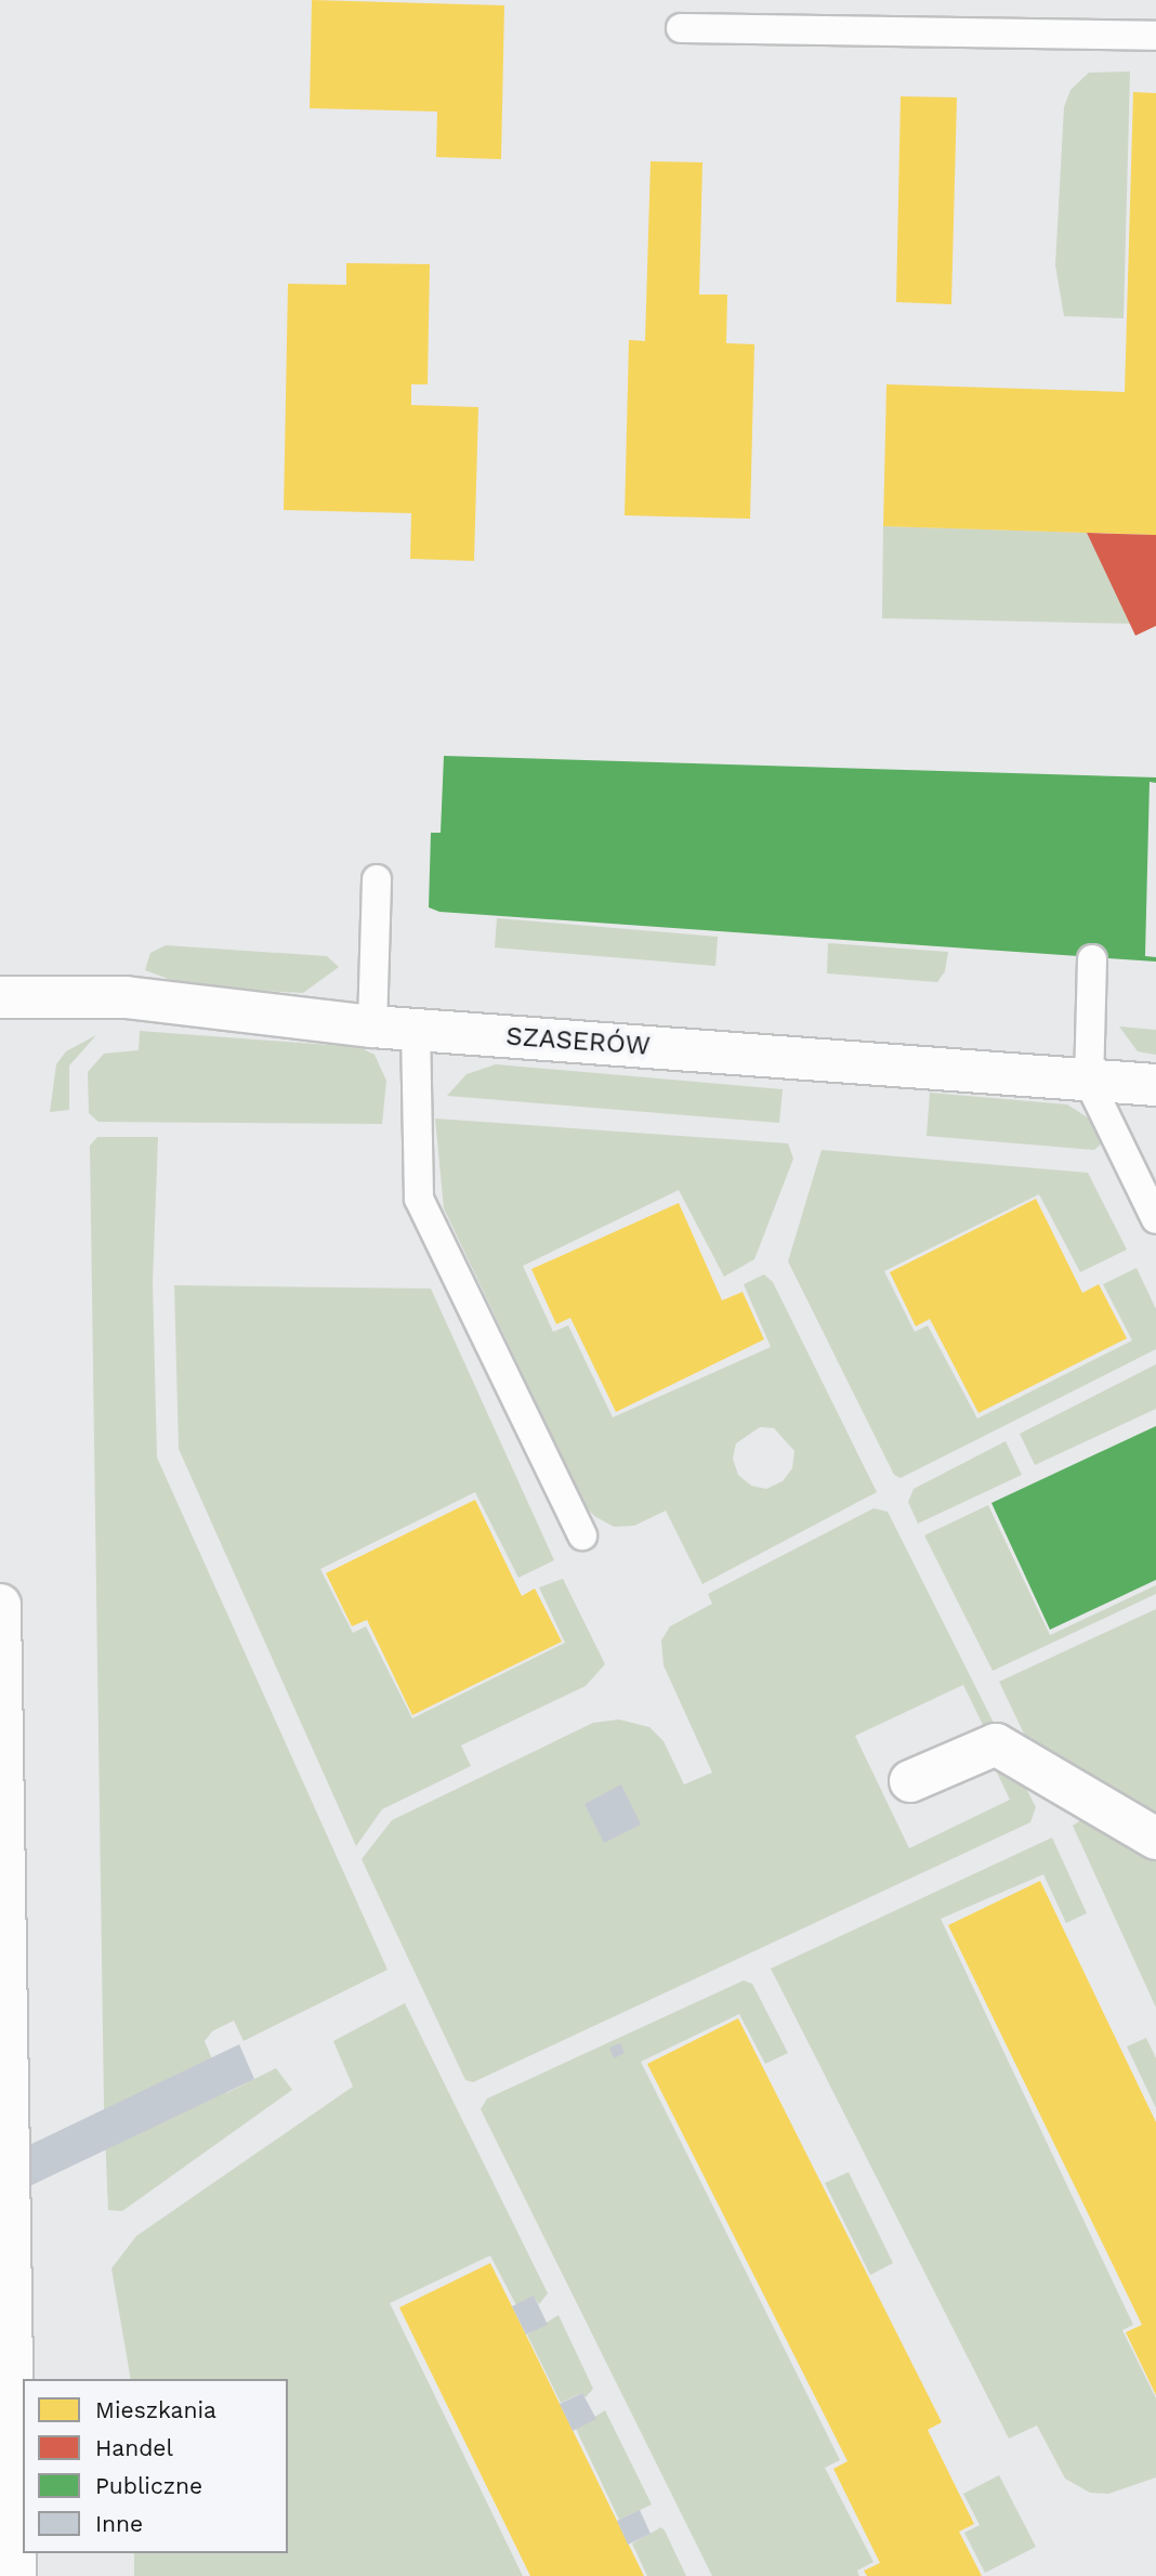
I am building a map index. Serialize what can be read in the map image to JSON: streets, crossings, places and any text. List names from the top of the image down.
{
  "streets": {
    "street": ["SZASERÓW"]
  },
  "legend": [
    "Mieszkania",
    "Handel",
    "Publiczne",
    "Inne"
  ]
}
